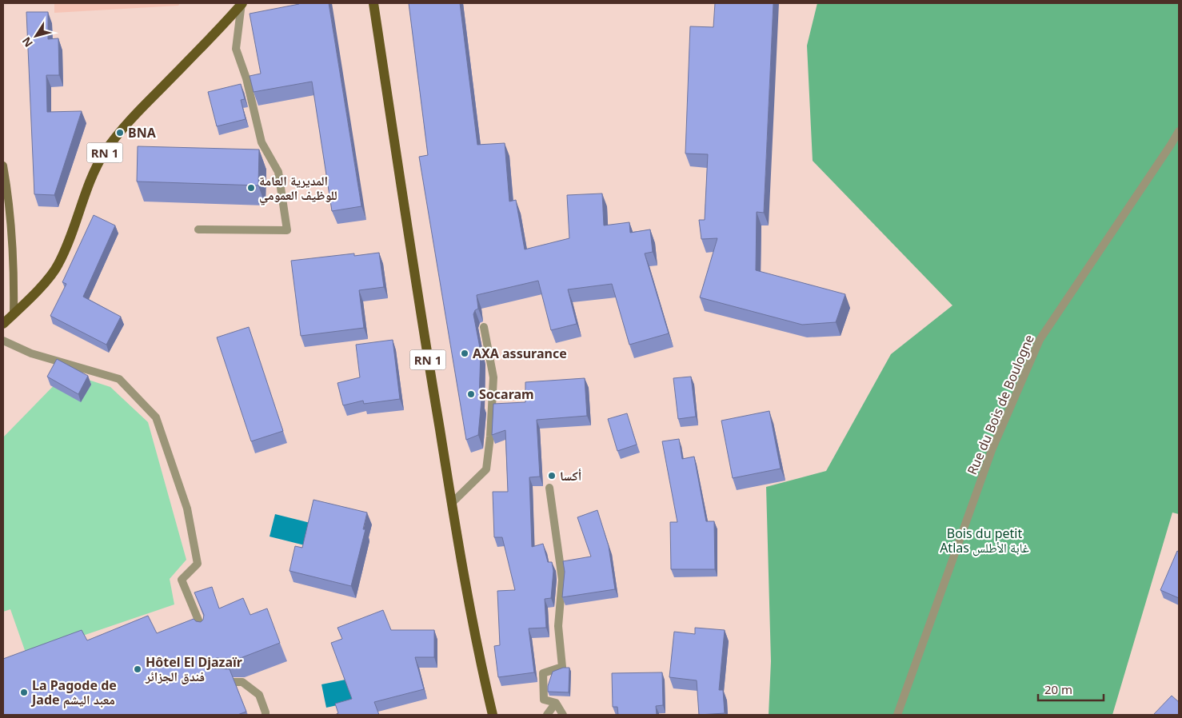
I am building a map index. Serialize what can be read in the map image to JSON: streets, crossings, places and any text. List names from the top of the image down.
{
  "streets": {
    "main road": ["RN 1"],
    "street": ["Rue du Bois de Boulogne"]
  },
  "parks": ["Bois du petit Atlas غابة الأطلس"],
  "places": [
    "BNA",
    "المديرية العامة للوظيف العمومي",
    "AXA assurance",
    "Socaram",
    "أكسا",
    "Hôtel El Djazaïr فندق الجزائر",
    "La Pagode de Jade معبد اليشم"
  ],
  "scale_bar": "20 m",
  "north": "bottom left"
}
